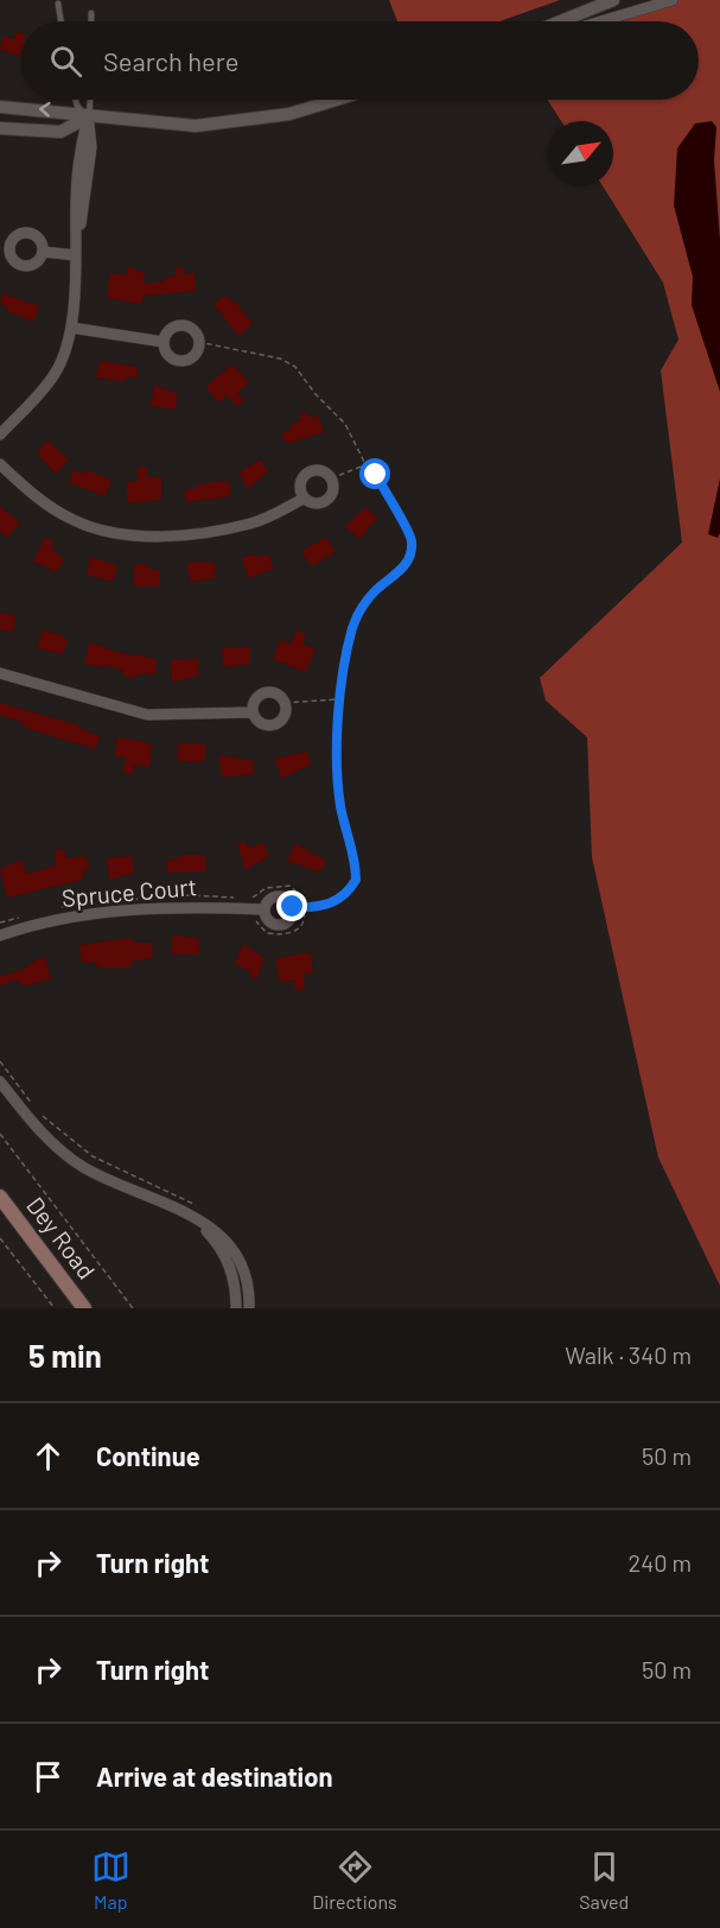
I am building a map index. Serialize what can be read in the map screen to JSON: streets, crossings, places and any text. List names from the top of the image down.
{
  "streets": {
    "main road": ["Dey Road"],
    "street": ["Spruce Court"]
  },
  "north": "top right",
  "page": {
    "search": "Search here",
    "heading": ["5 min", "Walk · 340 m"],
    "list": [
      ["Continue", "50 m"],
      ["Turn right", "240 m"],
      ["Turn right", "50 m"],
      "Arrive at destination"
    ],
    "nav": ["Map", "Directions", "Saved"]
  }
}
